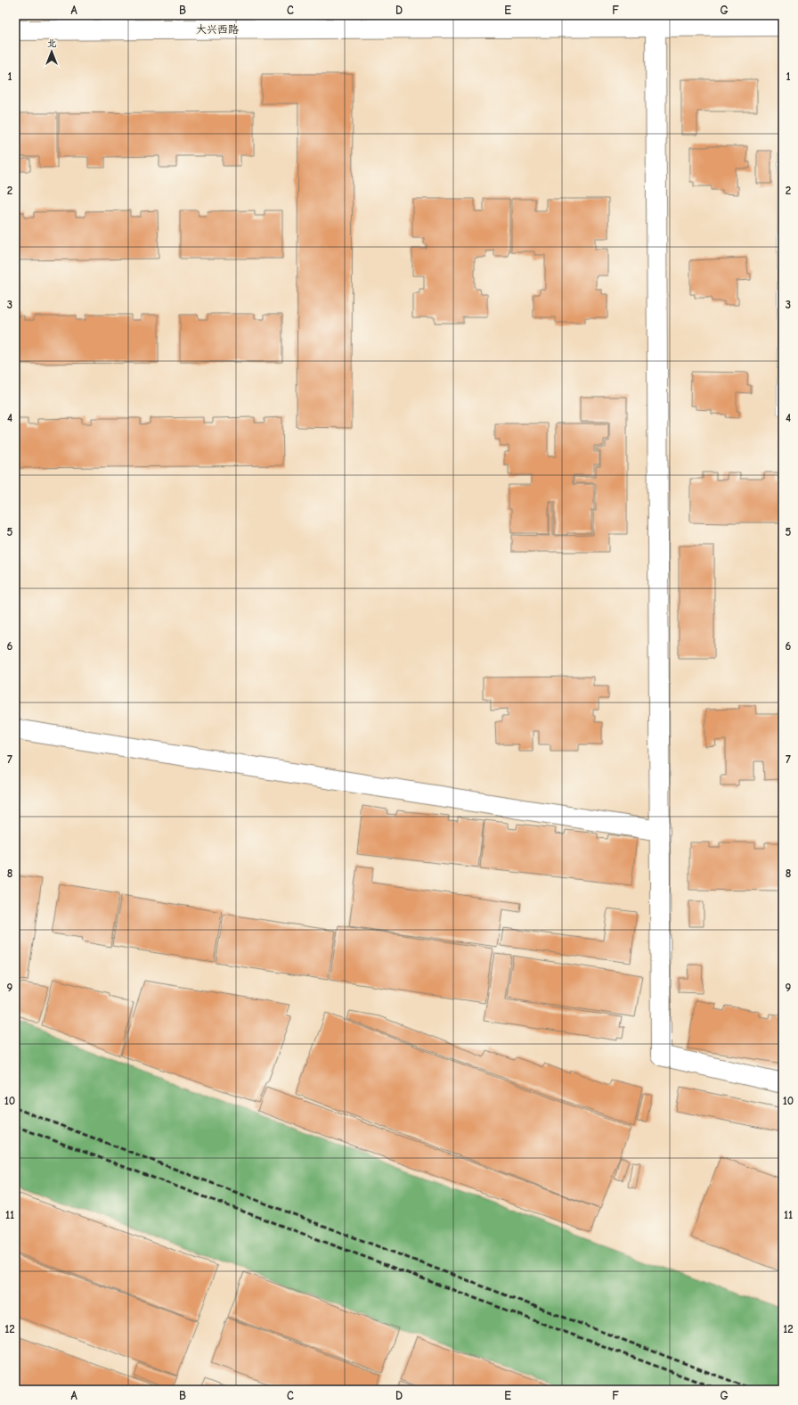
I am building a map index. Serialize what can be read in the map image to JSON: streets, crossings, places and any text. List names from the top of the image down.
{
  "streets": {
    "street": ["大兴西路"]
  },
  "north": "top",
  "grid": {
    "columns": [
      "A",
      "B",
      "C",
      "D",
      "E",
      "F",
      "G"
    ],
    "rows": [
      "1",
      "2",
      "3",
      "4",
      "5",
      "6",
      "7",
      "8",
      "9",
      "10",
      "11",
      "12"
    ]
  }
}
